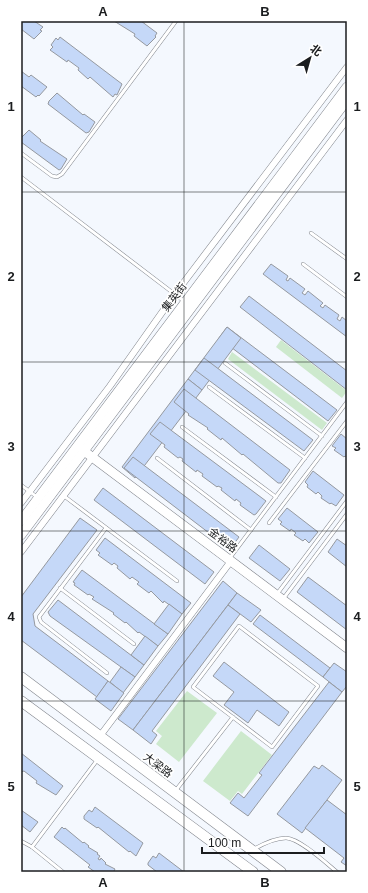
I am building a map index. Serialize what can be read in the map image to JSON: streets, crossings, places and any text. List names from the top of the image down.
{
  "streets": {
    "main road": ["集英街", "金裕路", "大梁路"]
  },
  "crossings": [
    ["集英街", "金裕路"]
  ],
  "scale_bar": "100 m",
  "north": "top right",
  "grid": {
    "columns": ["A", "B"],
    "rows": [
      "1",
      "2",
      "3",
      "4",
      "5"
    ]
  }
}
